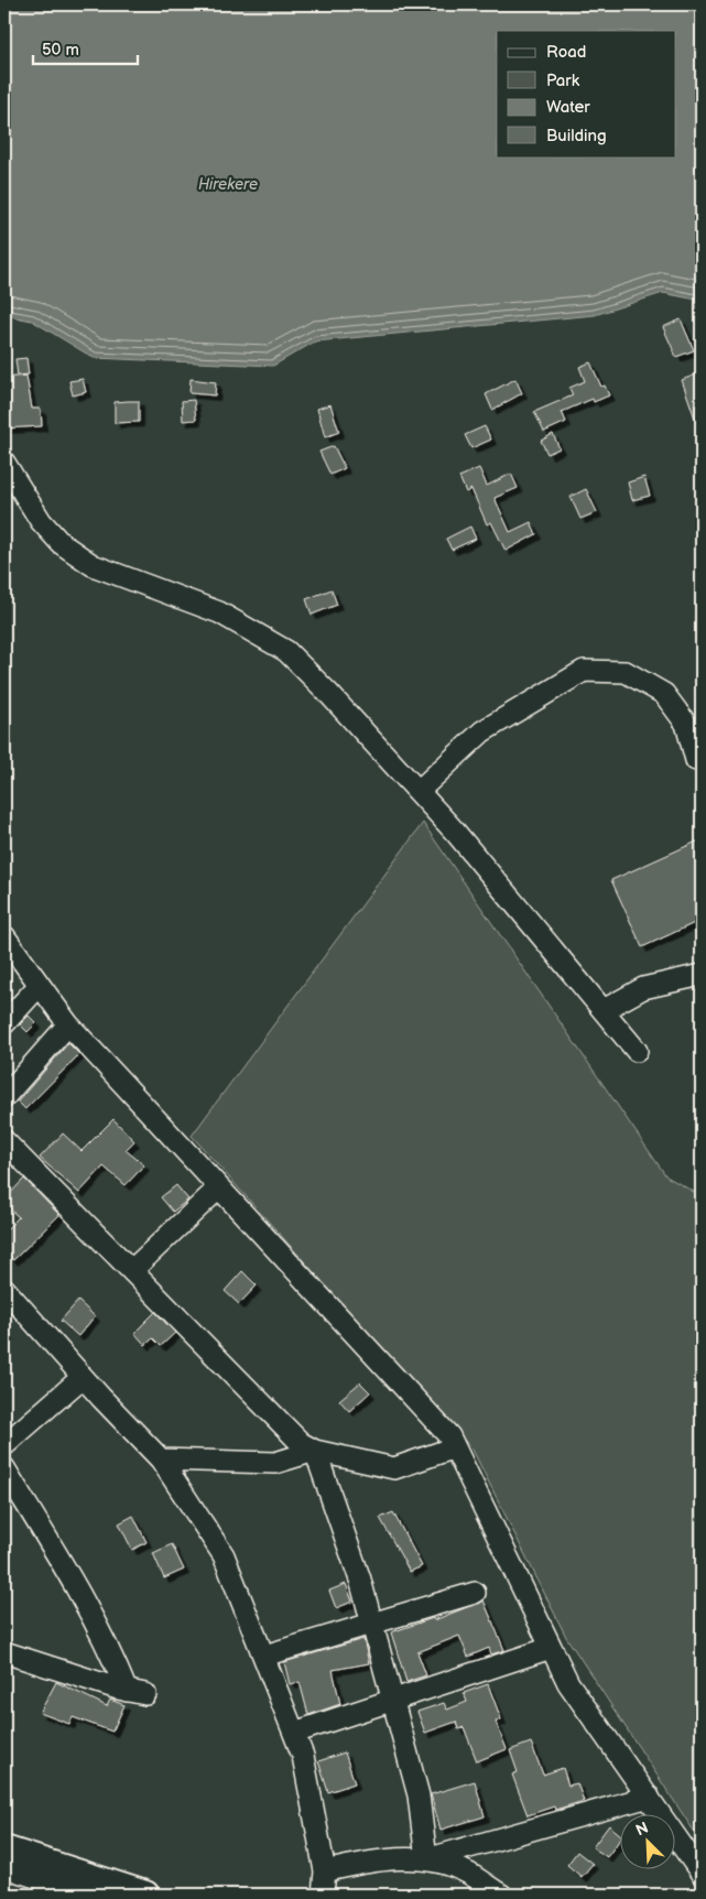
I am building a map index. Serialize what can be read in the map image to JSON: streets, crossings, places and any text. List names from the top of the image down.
{
  "water": ["Hirekere"],
  "legend": [
    "Road",
    "Park",
    "Water",
    "Building"
  ],
  "scale_bar": "50 m",
  "north": "top left"
}
